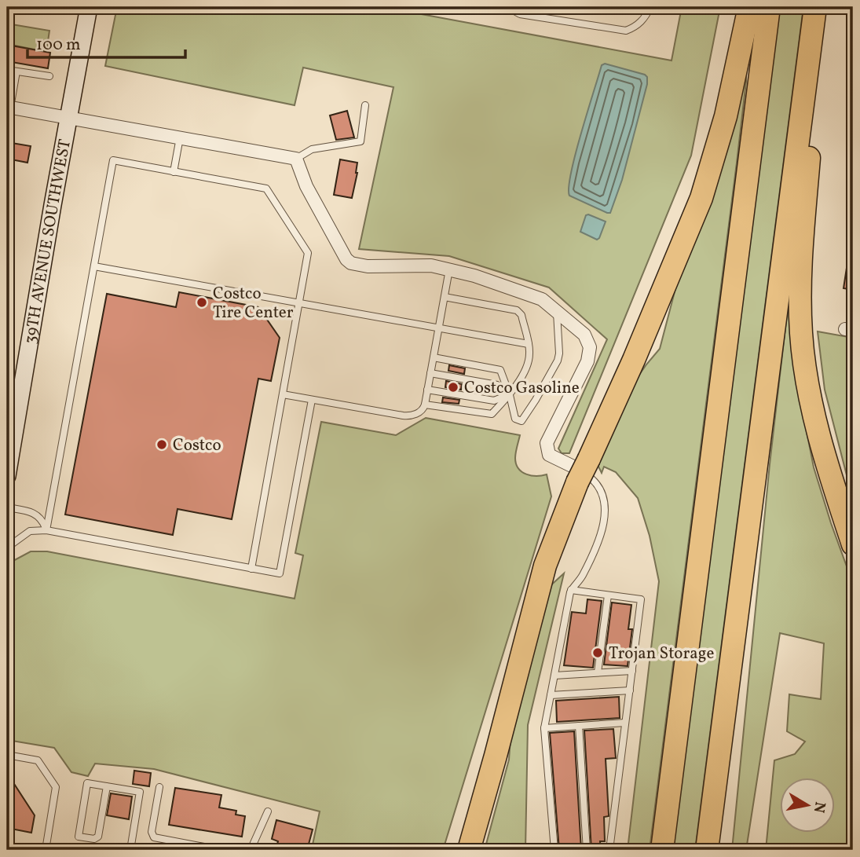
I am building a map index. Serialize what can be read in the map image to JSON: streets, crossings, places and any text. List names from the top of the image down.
{
  "streets": {
    "main road": ["39TH AVENUE SOUTHWEST"]
  },
  "places": [
    "Costco Tire Center",
    "Costco Gasoline",
    "Costco",
    "Trojan Storage"
  ],
  "scale_bar": "100 m",
  "north": "right"
}
